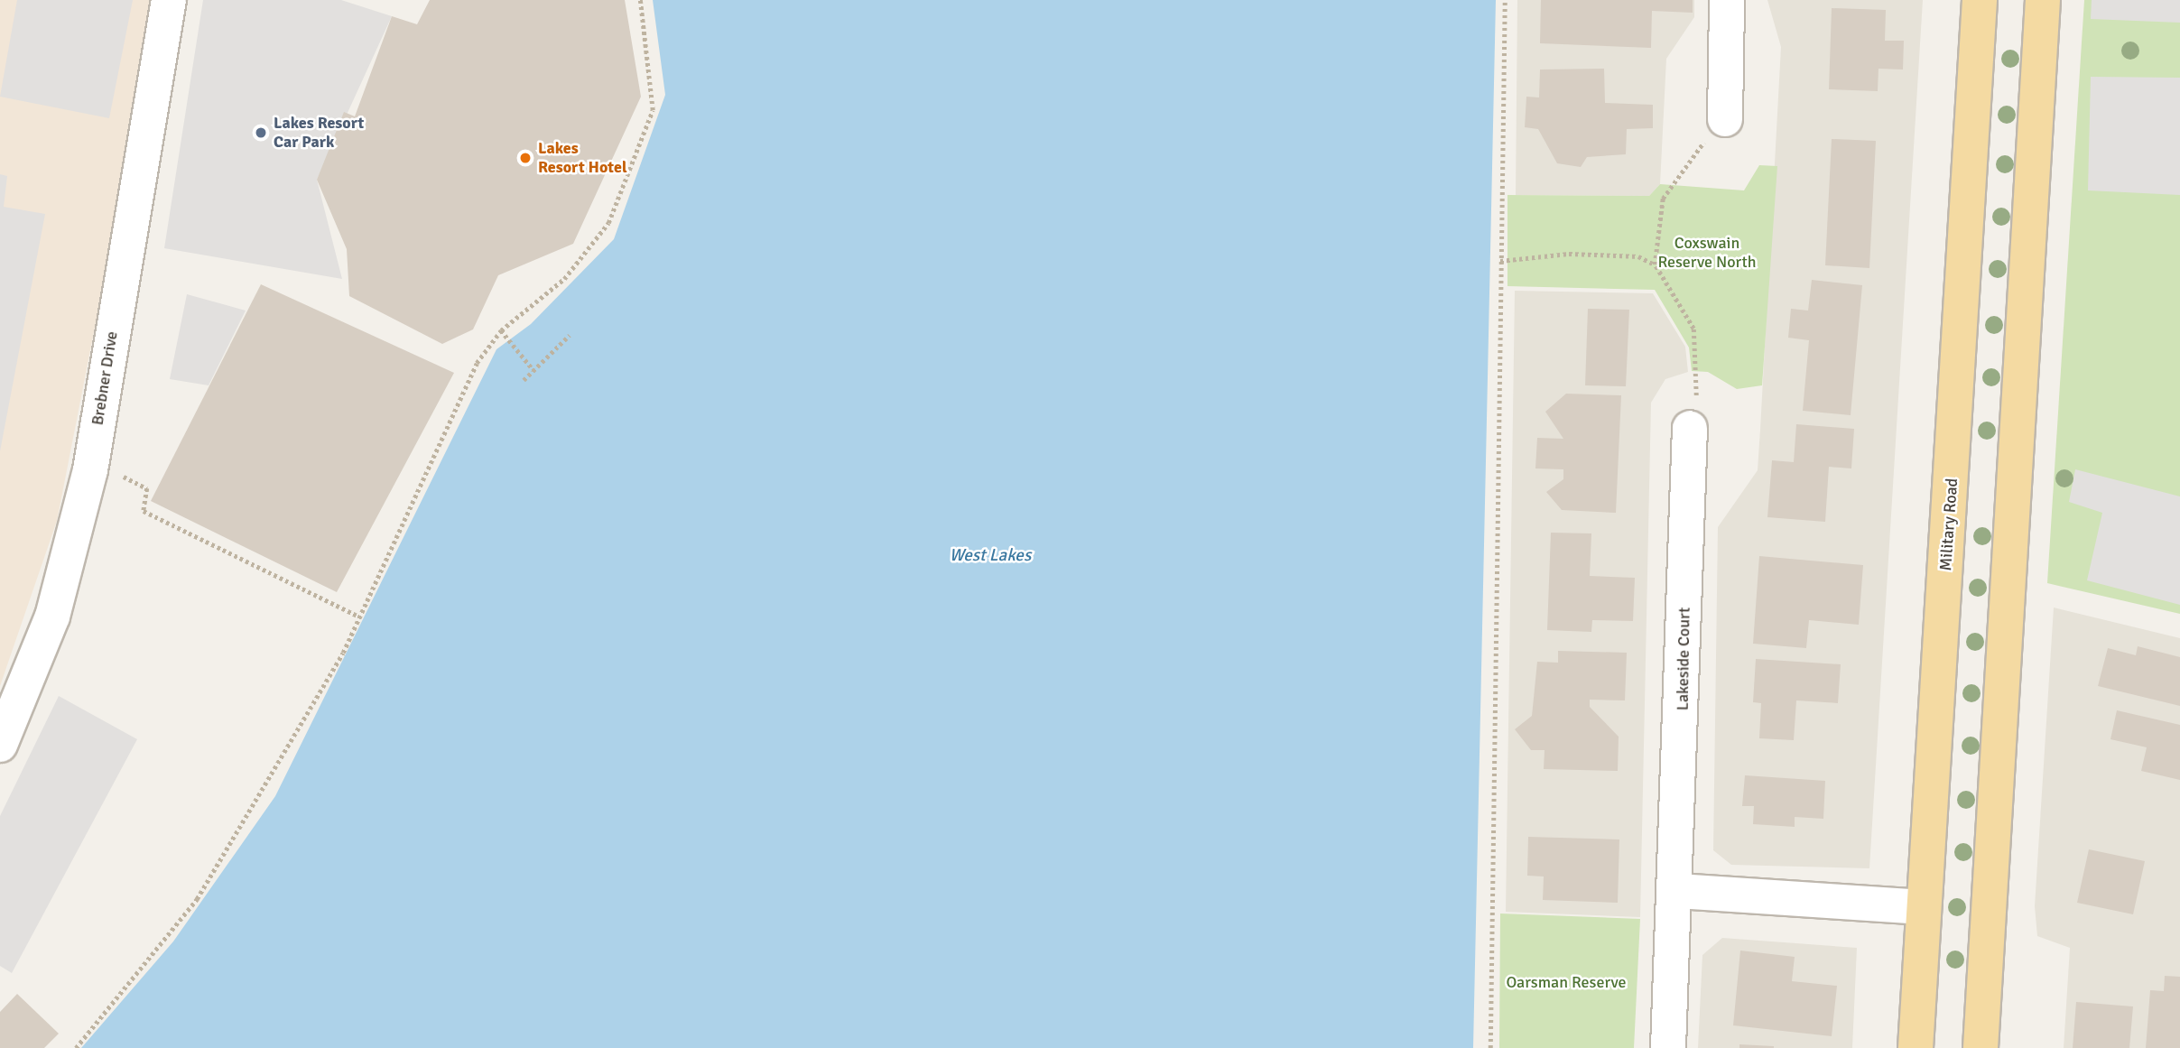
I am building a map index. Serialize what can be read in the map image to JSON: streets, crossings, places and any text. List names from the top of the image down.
{
  "streets": {
    "main road": ["Military Road"],
    "street": ["Brebner Drive", "Lakeside Court"]
  },
  "water": ["West Lakes"],
  "parks": ["Coxswain Reserve North", "Oarsman Reserve"],
  "places": ["Lakes Resort Car Park", "Lakes Resort Hotel"]
}
